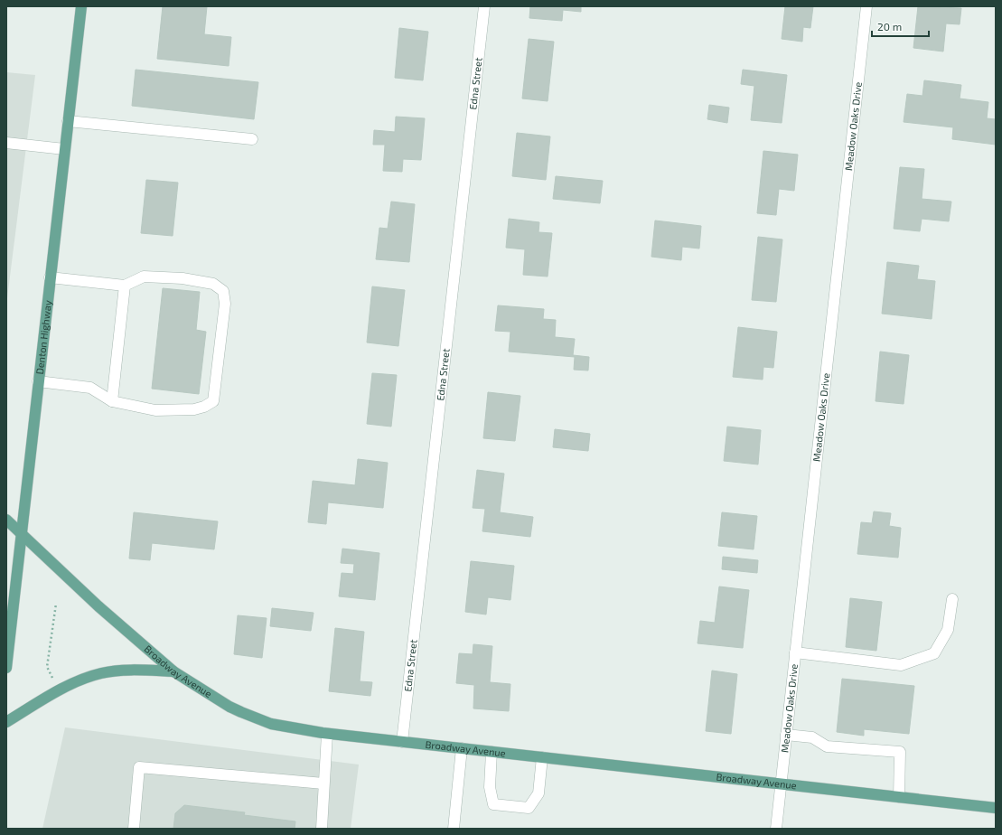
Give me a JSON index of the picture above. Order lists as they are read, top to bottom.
{
  "streets": {
    "main road": ["Denton Highway", "Broadway Avenue"],
    "street": ["Edna Street", "Meadow Oaks Drive"]
  },
  "crossings": [
    ["Edna Street", "Broadway Avenue"],
    ["Meadow Oaks Drive", "Broadway Avenue"],
    ["Denton Highway", "Broadway Avenue"]
  ],
  "scale_bar": "20 m"
}
